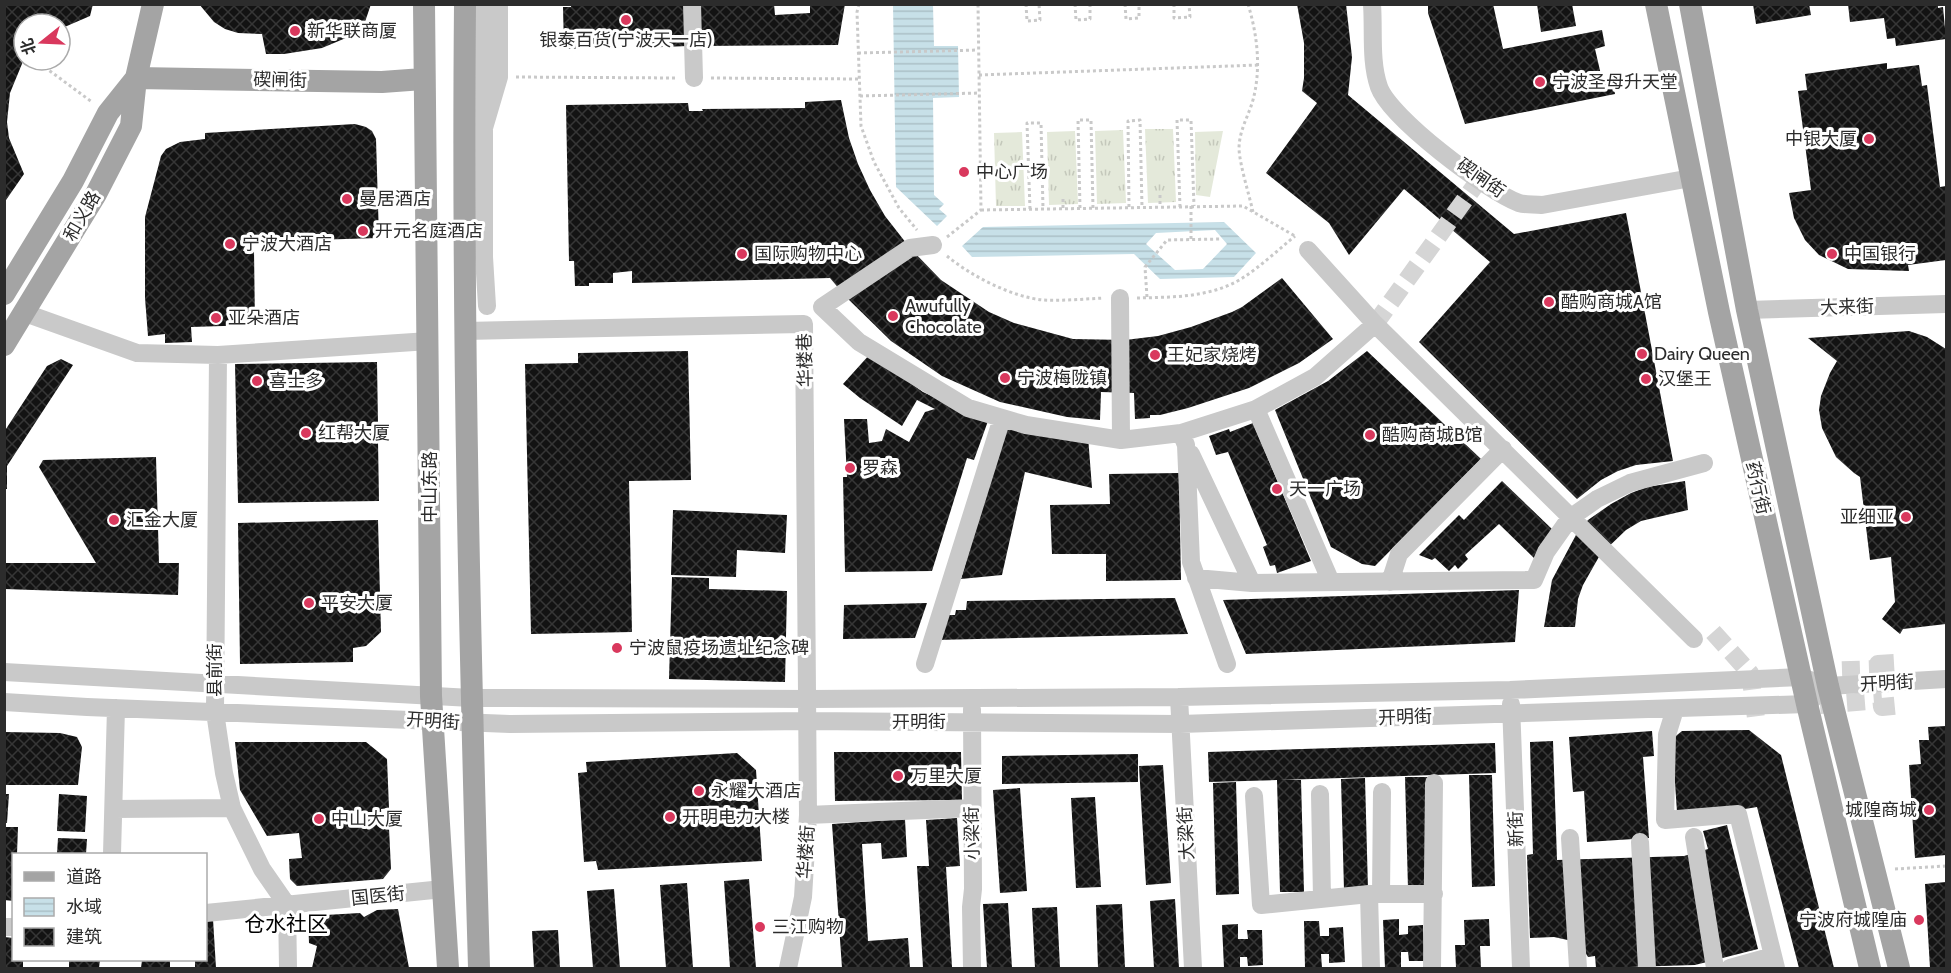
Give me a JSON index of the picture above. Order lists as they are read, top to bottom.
{
  "streets": {
    "main road": [
      "碶闸街",
      "和义路",
      "中山东路",
      "药行街"
    ],
    "street": [
      "大来街",
      "华楼巷",
      "县前街",
      "开明街",
      "新街",
      "小梁街",
      "大梁街",
      "华楼街",
      "国医街"
    ]
  },
  "crossings": [
    ["碶闸街", "和义路"],
    ["碶闸街", "中山东路"],
    ["碶闸街", "药行街"],
    ["大来街", "药行街"],
    ["华楼巷", "中山东路"],
    ["华楼巷", "开明街"],
    ["华楼巷", "华楼街"],
    ["中山东路", "开明街"],
    ["中山东路", "国医街"],
    ["药行街", "开明街"],
    ["县前街", "开明街"],
    ["县前街", "国医街"],
    ["开明街", "新街"],
    ["开明街", "小梁街"],
    ["开明街", "大梁街"],
    ["开明街", "华楼街"]
  ],
  "districts": ["仓水社区"],
  "places": [
    "银泰百货(宁波天一店)",
    "新华联商厦",
    "宁波圣母升天堂",
    "中银大厦",
    "中心广场",
    "曼居酒店",
    "开元名庭酒店",
    "宁波大酒店",
    "国际购物中心",
    "中国银行",
    "酷购商城A馆",
    "Awufully Chocolate",
    "亚朵酒店",
    "Dairy Queen",
    "王妃家烧烤",
    "宁波梅陇镇",
    "汉堡王",
    "喜士多",
    "红帮大厦",
    "酷购商城B馆",
    "罗森",
    "天一广场",
    "亚细亚",
    "汇金大厦",
    "平安大厦",
    "宁波鼠疫场遗址纪念碑",
    "万里大厦",
    "永耀大酒店",
    "城隍商城",
    "开明电力大楼",
    "中山大厦",
    "宁波府城隍庙",
    "三江购物"
  ],
  "legend": ["道路", "水域", "建筑"],
  "north": "left"
}
